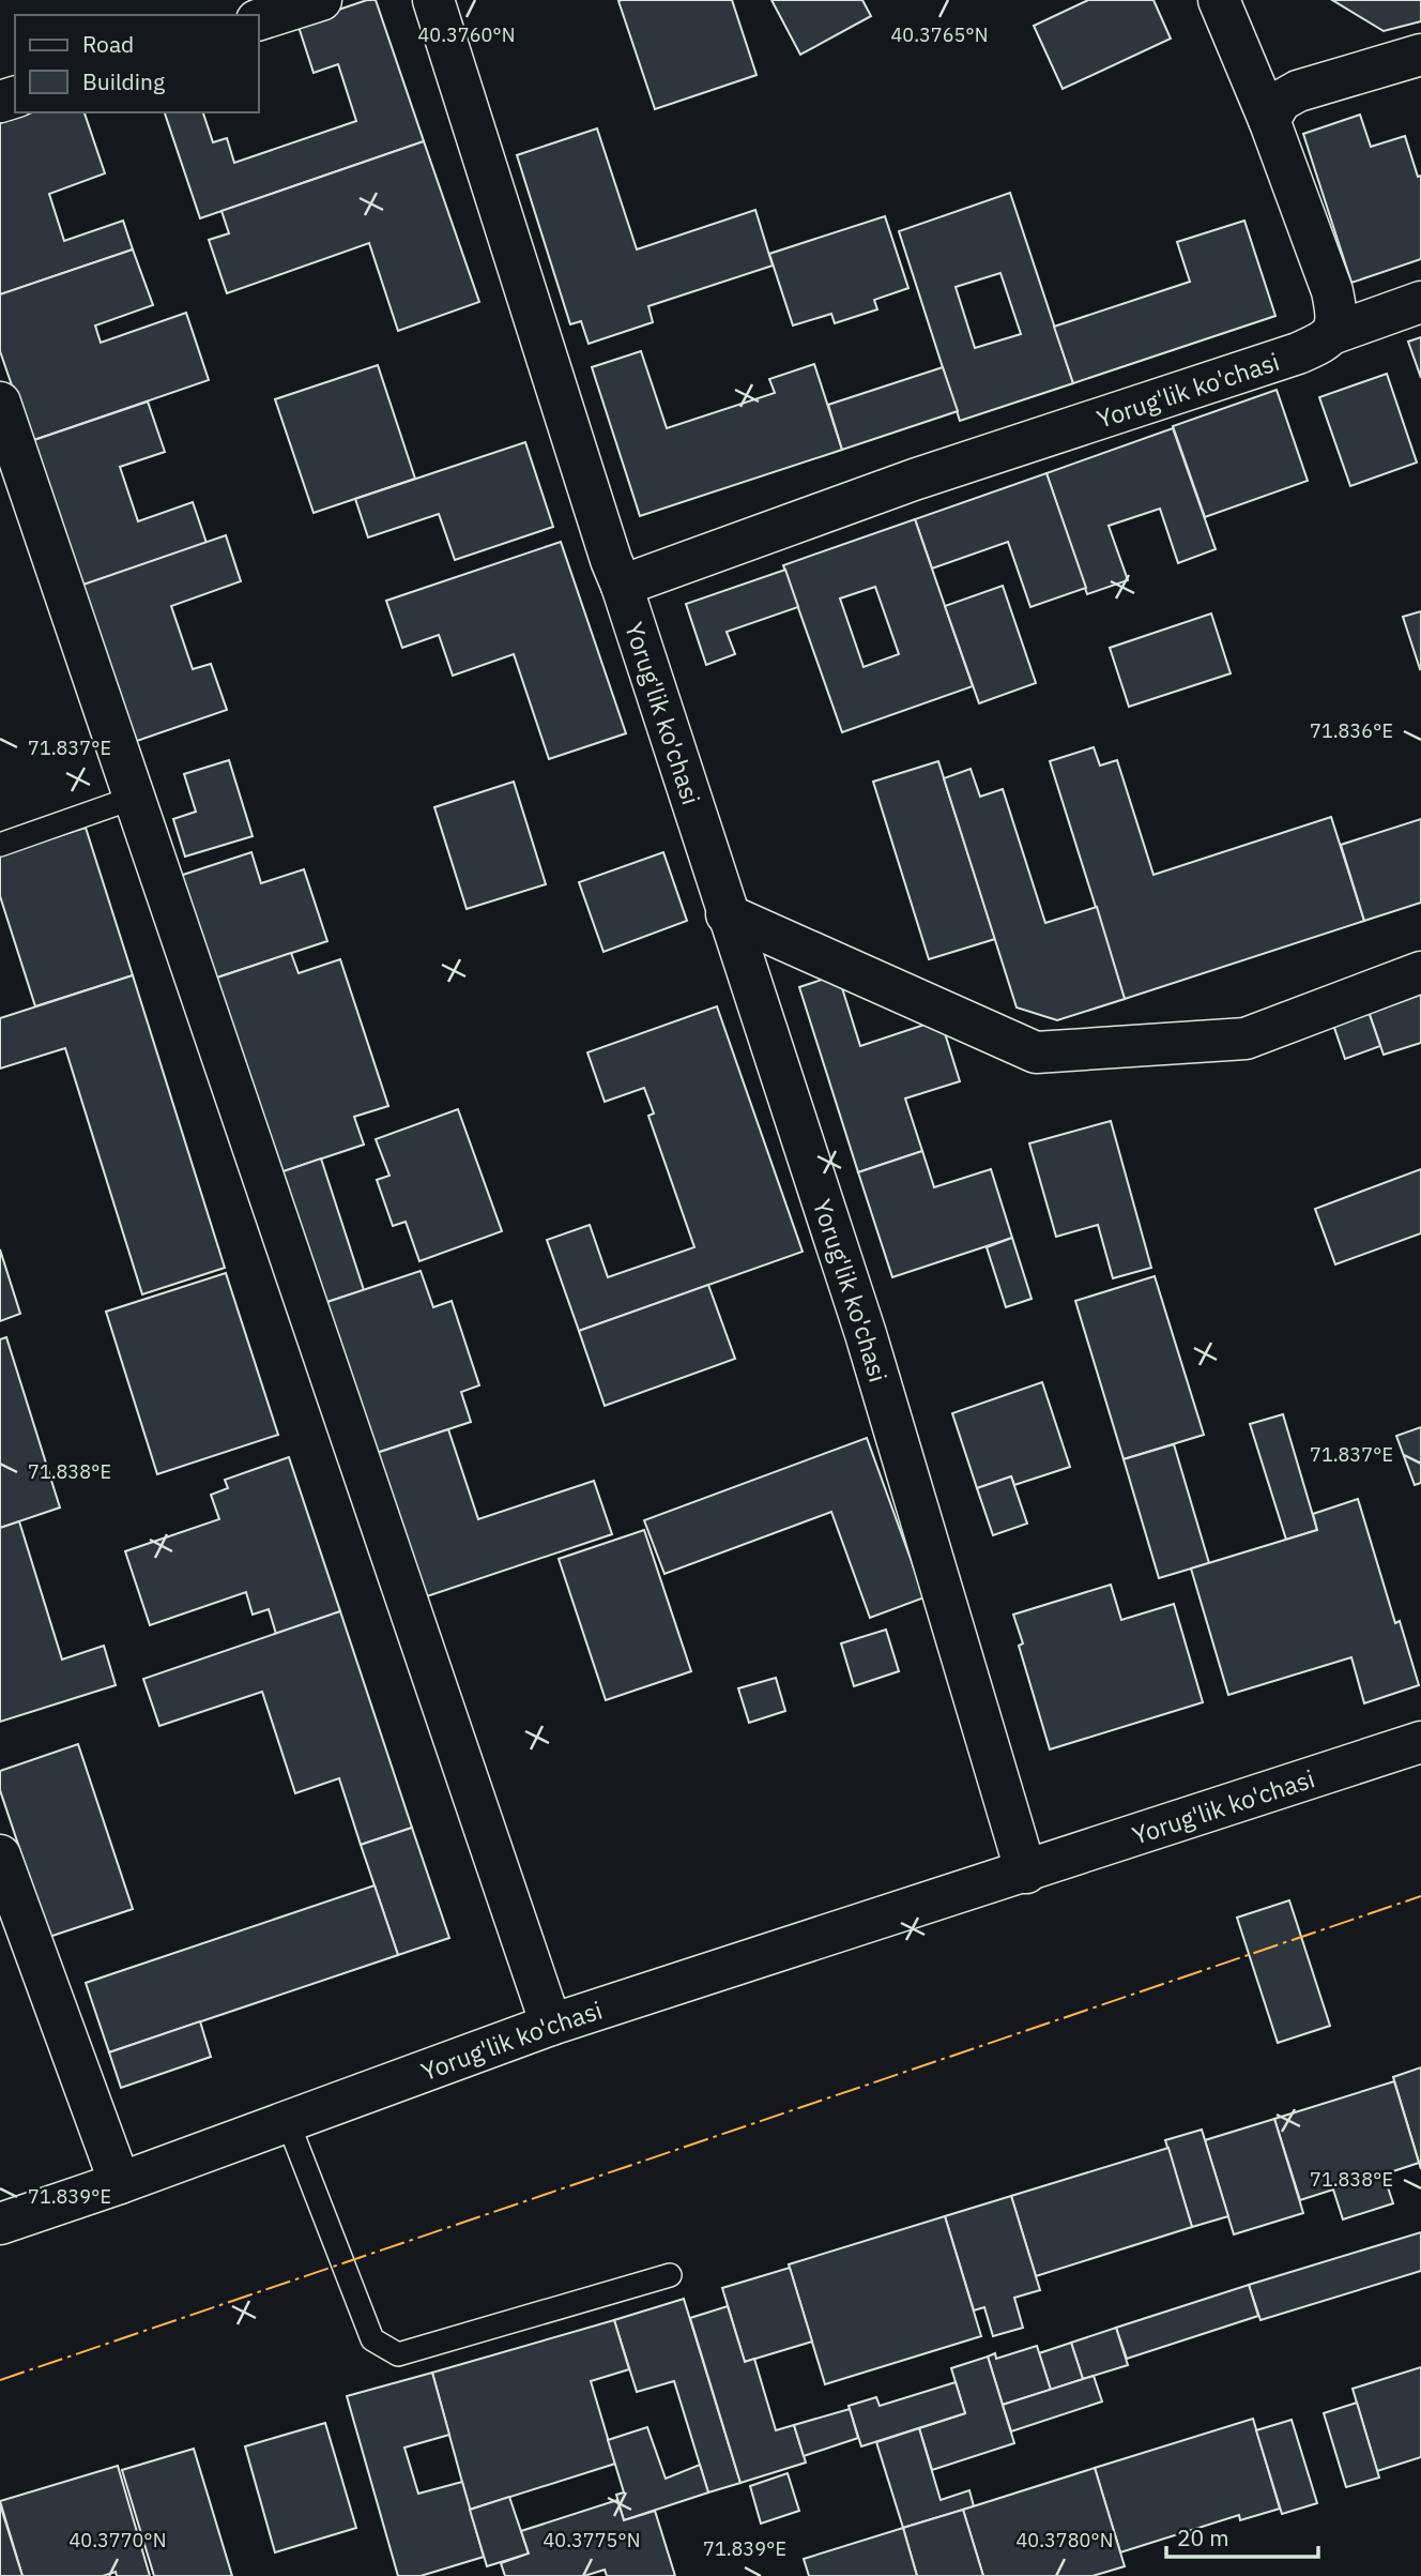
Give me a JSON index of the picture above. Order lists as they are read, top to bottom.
{
  "streets": {
    "street": ["Yorug'lik ko'chasi"]
  },
  "legend": ["Road", "Building"],
  "scale_bar": "20 m",
  "coordinates": [
    "40.3760°N",
    "40.3765°N",
    "71.836°E",
    "71.837°E",
    "71.838°E",
    "71.839°E",
    "40.3770°N",
    "40.3775°N",
    "40.3780°N"
  ]
}
